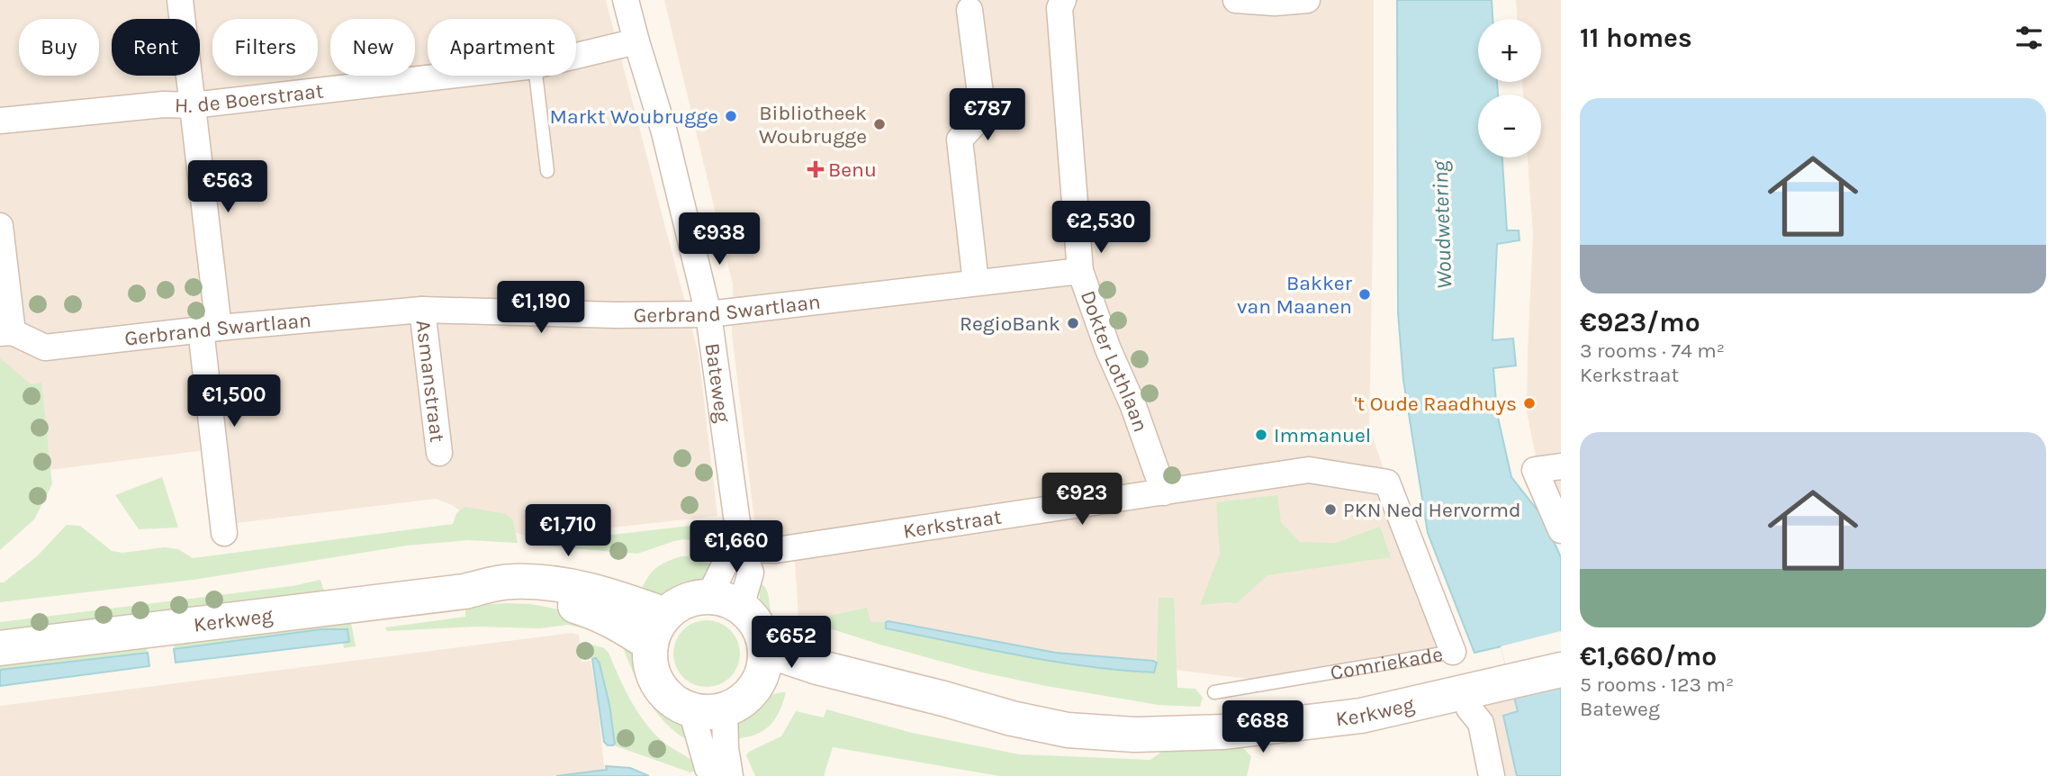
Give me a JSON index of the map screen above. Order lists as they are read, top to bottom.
{
  "streets": {
    "main road": ["Kerkweg"],
    "street": [
      "H. de Boerstraat",
      "Gerbrand Swartlaan",
      "Dokter Lothlaan",
      "Asmanstraat",
      "Bateweg",
      "Kerkstraat",
      "Comriekade"
    ]
  },
  "crossings": [
    ["H. de Boerstraat", "Bateweg"],
    ["Gerbrand Swartlaan", "Dokter Lothlaan"],
    ["Gerbrand Swartlaan", "Asmanstraat"],
    ["Gerbrand Swartlaan", "Bateweg"],
    ["Dokter Lothlaan", "Kerkstraat"],
    ["Bateweg", "Kerkstraat"],
    ["Bateweg", "Kerkweg"],
    ["Kerkstraat", "Comriekade"]
  ],
  "water": ["Woudwetering"],
  "places": {
    "other": [
      "Markt Woubrugge",
      "Bibliotheek Woubrugge",
      "Bakker van Maanen",
      "RegioBank",
      "'t Oude Raadhuys",
      "Immanuel",
      "PKN Ned Hervormd"
    ],
    "health": ["Benu"]
  },
  "page": {
    "heading": "11 homes",
    "map_buttons": ["+", "−"],
    "chip": [
      "Buy",
      "Rent",
      "Filters",
      "New",
      "Apartment"
    ],
    "list": [
      {
        "name": "€923/mo",
        "note": "3 rooms · 74 m² · Kerkstraat"
      },
      {
        "name": "€1,660/mo",
        "note": "5 rooms · 123 m² · Bateweg"
      }
    ],
    "price": [
      "€787",
      "€563",
      "€2,530",
      "€938",
      "€1,190",
      "€1,500",
      "€923",
      "€1,710",
      "€1,660",
      "€652",
      "€688"
    ]
  }
}
